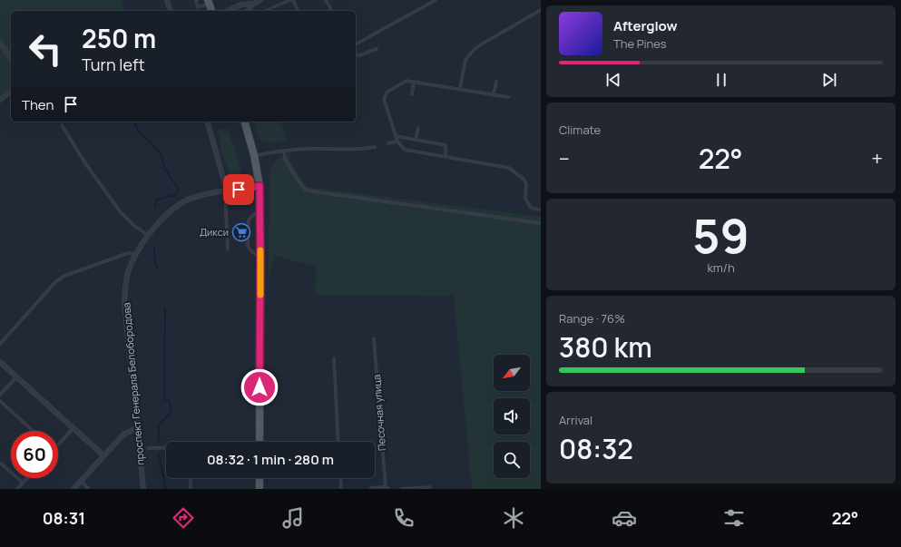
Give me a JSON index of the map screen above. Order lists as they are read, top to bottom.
{
  "streets": {
    "street": ["проспект Генерала Белобородова"],
    "lane": ["Песочная улица"]
  },
  "places": {
    "supermarket": ["Дикси"]
  },
  "north": "bottom left",
  "page": {
    "turn": ["250 m", "Turn left"],
    "song": ["Afterglow", "The Pines"],
    "then": "Then",
    "tile": [
      "Climate",
      ["59", "km/h"],
      ["Range · 76%", "380 km"],
      ["Arrival", "08:32"]
    ],
    "heat": ["−", "22°", "+"],
    "limit": "60",
    "trip": "08:32 · 1 min · 280 m",
    "tabs": ["08:31", "22°"]
  }
}
